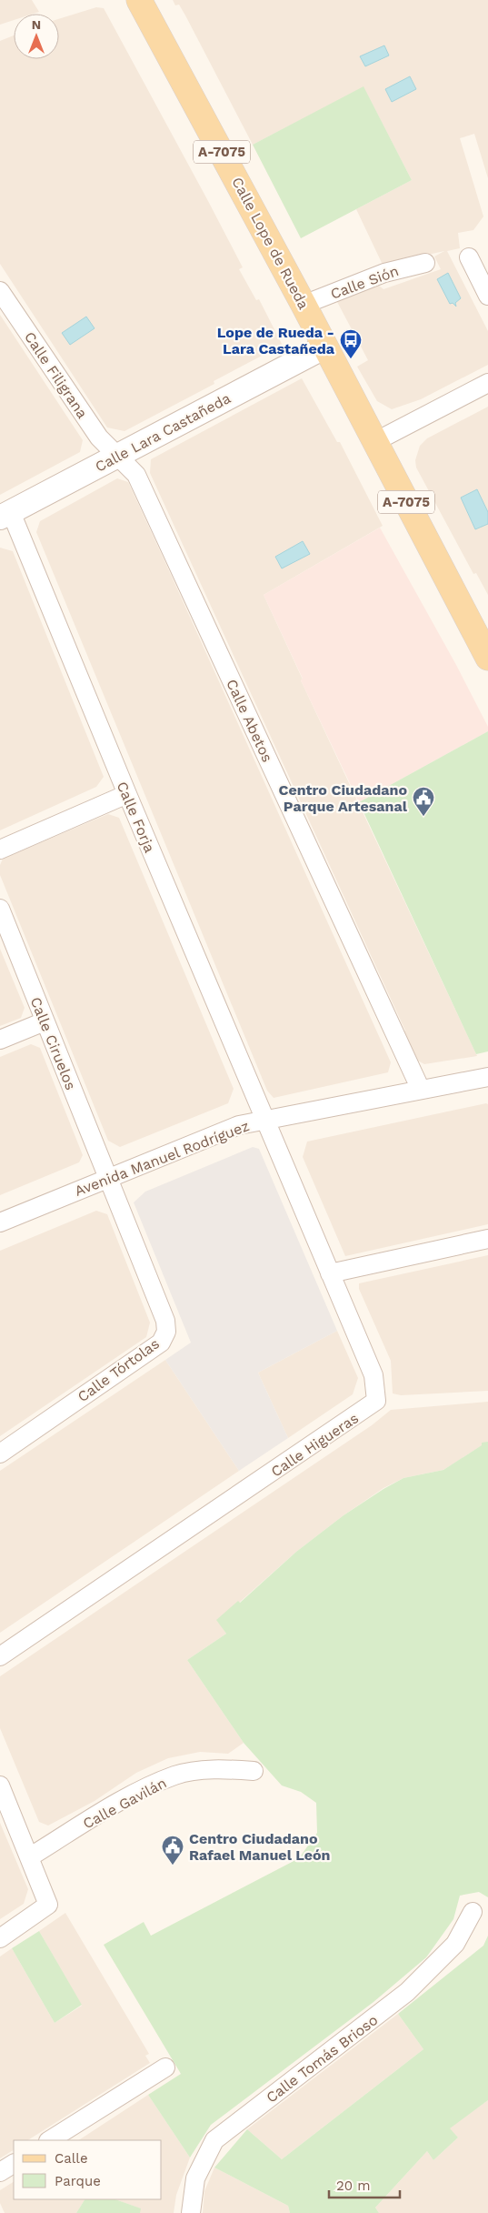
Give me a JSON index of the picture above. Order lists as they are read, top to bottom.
{
  "streets": {
    "main road": ["A-7075", "Calle Lope de Rueda"],
    "street": [
      "Calle Sión",
      "Calle Filigrana",
      "Calle Lara Castañeda",
      "Calle Abetos",
      "Calle Forja",
      "Calle Ciruelos",
      "Avenida Manuel Rodríguez",
      "Calle Tórtolas",
      "Calle Higueras",
      "Calle Gavilán",
      "Calle Tomás Brioso"
    ]
  },
  "crossings": [
    ["Calle Lope de Rueda", "Calle Sión"],
    ["Calle Lope de Rueda", "Calle Lara Castañeda"],
    ["Calle Filigrana", "Calle Lara Castañeda"],
    ["Calle Filigrana", "Calle Abetos"],
    ["Calle Lara Castañeda", "Calle Abetos"],
    ["Calle Lara Castañeda", "Calle Forja"],
    ["Calle Abetos", "Avenida Manuel Rodríguez"],
    ["Calle Forja", "Avenida Manuel Rodríguez"],
    ["Calle Forja", "Calle Higueras"],
    ["Calle Ciruelos", "Avenida Manuel Rodríguez"],
    ["Calle Ciruelos", "Calle Tórtolas"],
    ["Avenida Manuel Rodríguez", "Calle Tórtolas"],
    ["Avenida Manuel Rodríguez", "Calle Higueras"]
  ],
  "places": {
    "bus stop": ["Lope de Rueda - Lara Castañeda"],
    "public building": ["Centro Ciudadano Parque Artesanal", "Centro Ciudadano Rafael Manuel León"]
  },
  "legend": ["Calle", "Parque"],
  "scale_bar": "20 m",
  "north": "top"
}
